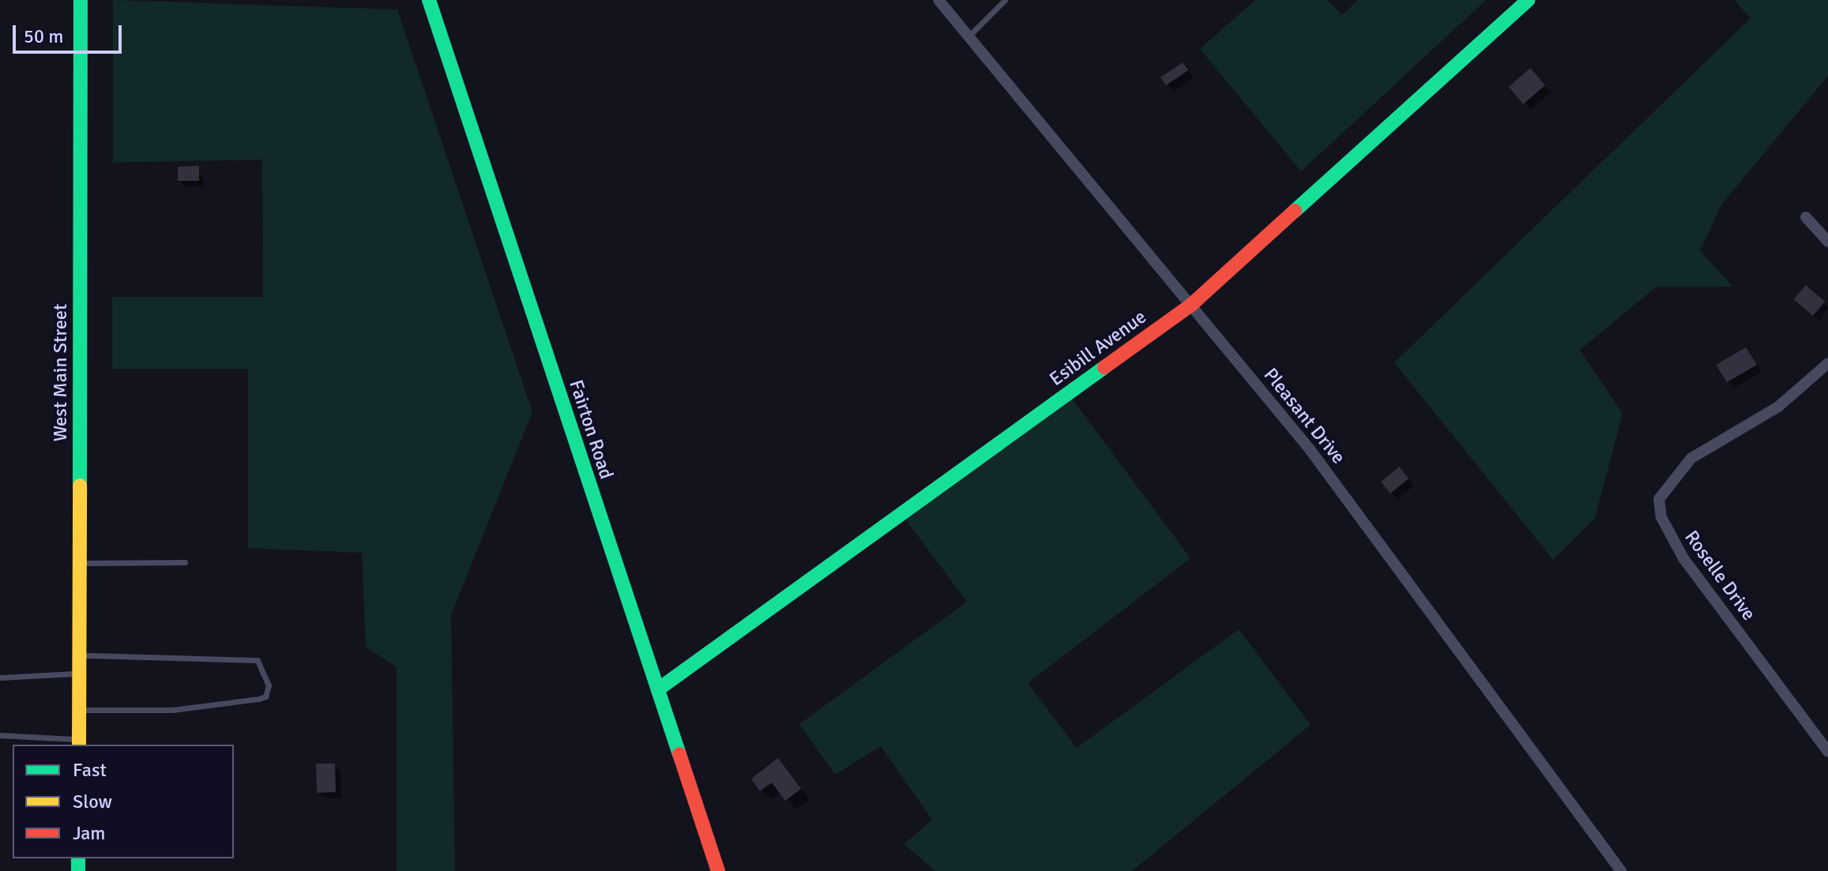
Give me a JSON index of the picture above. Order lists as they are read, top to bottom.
{
  "streets": {
    "main road": ["Esibill Avenue", "West Main Street", "Fairton Road"],
    "street": ["Pleasant Drive", "Roselle Drive"]
  },
  "crossings": [
    ["Esibill Avenue", "Pleasant Drive"],
    ["Esibill Avenue", "Fairton Road"]
  ],
  "legend": ["Fast", "Slow", "Jam"],
  "scale_bar": "50 m"
}
